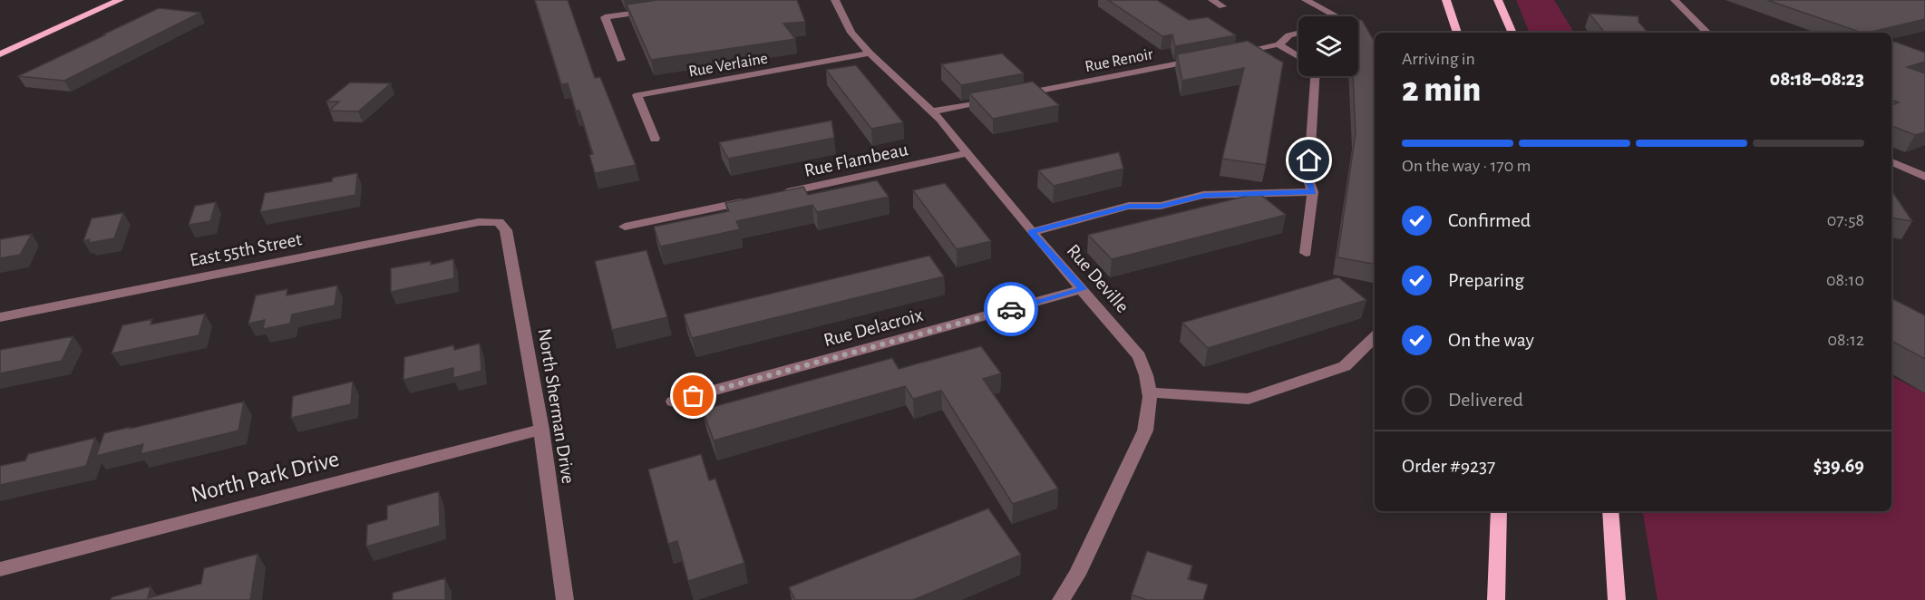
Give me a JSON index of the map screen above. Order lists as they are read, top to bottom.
{
  "streets": {
    "street": [
      "Rue Renoir",
      "Rue Verlaine",
      "Rue Flambeau",
      "East 55th Street",
      "Rue Deville",
      "Rue Delacroix",
      "North Sherman Drive",
      "North Park Drive"
    ]
  },
  "crossings": [
    ["Rue Verlaine", "Rue Deville"],
    ["Rue Flambeau", "Rue Deville"],
    ["East 55th Street", "North Sherman Drive"],
    ["Rue Deville", "Rue Delacroix"],
    ["North Sherman Drive", "North Park Drive"]
  ],
  "page": {
    "heading": ["2 min", "Arriving in", "08:18–08:23"],
    "panel": ["Order #9237", "$39.69"],
    "bar": "On the way · 170 m",
    "list": [
      ["Confirmed", "07:58"],
      ["Preparing", "08:10"],
      ["On the way", "08:12"],
      "Delivered"
    ]
  }
}
